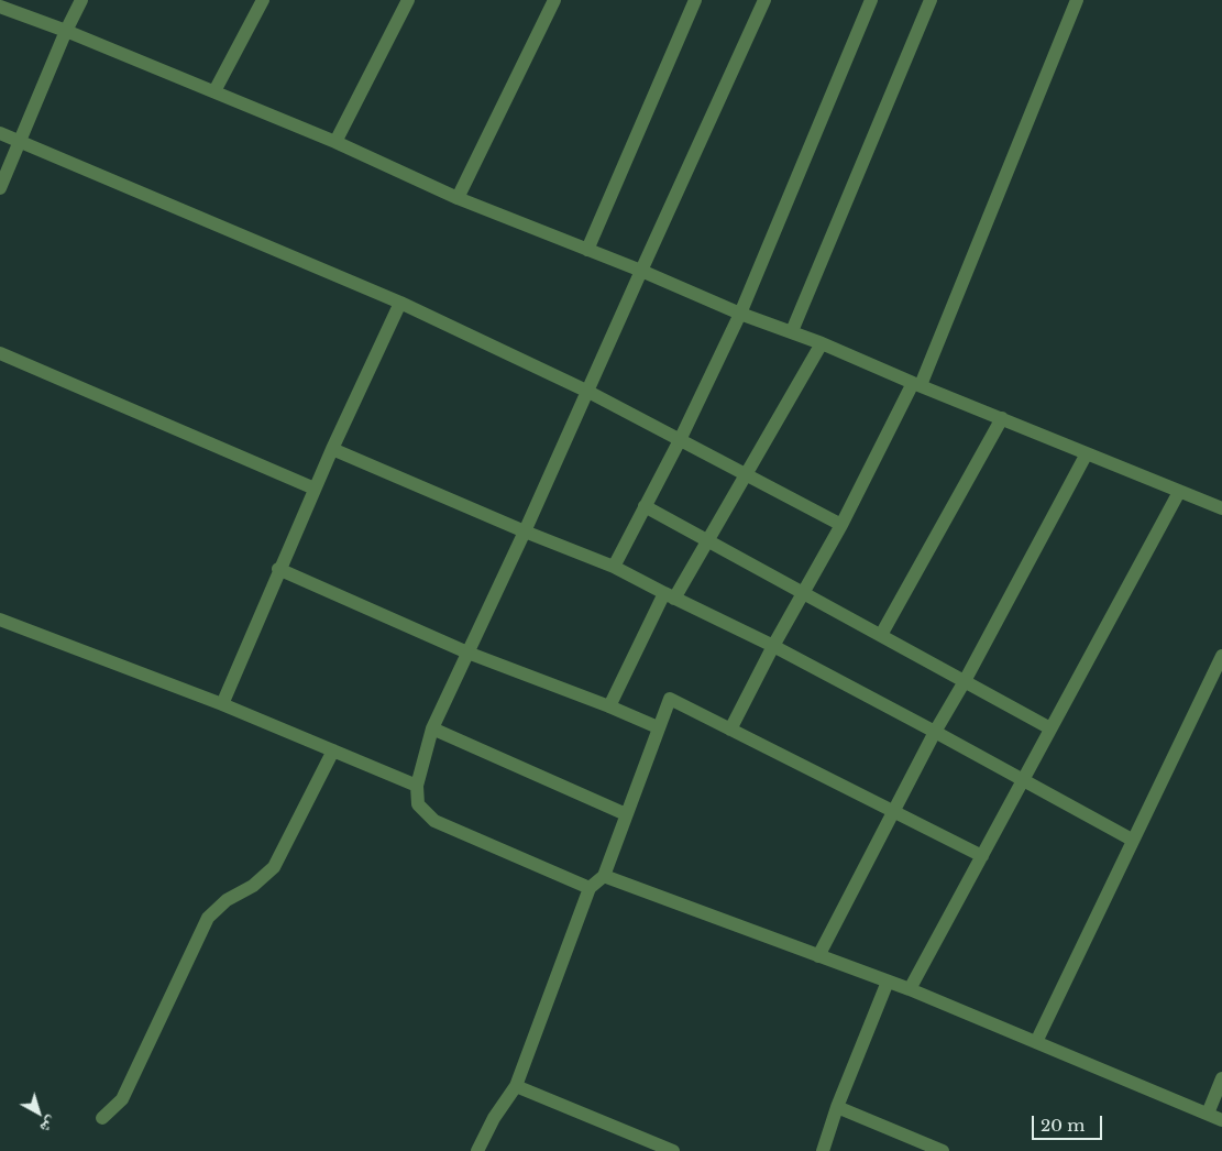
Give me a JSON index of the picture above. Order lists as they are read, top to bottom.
{
  "scale_bar": "20 m",
  "north": "bottom right"
}
